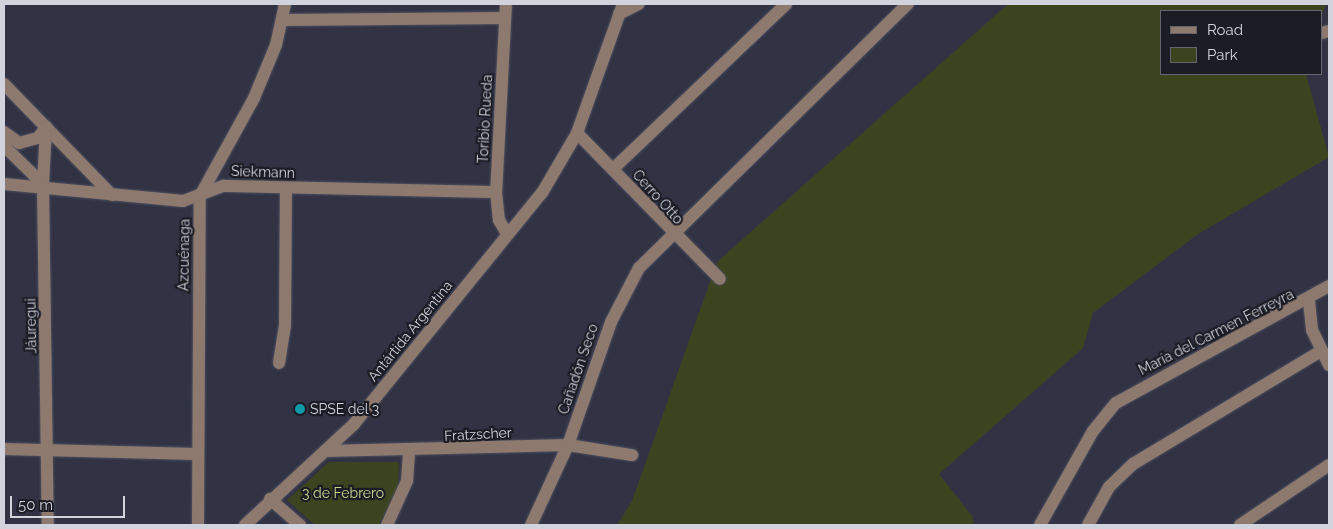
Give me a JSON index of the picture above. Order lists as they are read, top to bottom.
{
  "streets": {
    "street": [
      "Toribio Rueda",
      "Siekmann",
      "Cerro Otto",
      "Azcuénaga",
      "Jáuregui",
      "Antártida Argentina",
      "María del Carmen Ferreyra",
      "Cañadón Seco",
      "Fratzscher"
    ]
  },
  "crossings": [
    ["Toribio Rueda", "Siekmann"],
    ["Toribio Rueda", "Antártida Argentina"],
    ["Siekmann", "Azcuénaga"],
    ["Siekmann", "Jáuregui"],
    ["Cerro Otto", "Antártida Argentina"],
    ["Cerro Otto", "Cañadón Seco"],
    ["Antártida Argentina", "Fratzscher"],
    ["Cañadón Seco", "Fratzscher"]
  ],
  "parks": ["3 de Febrero"],
  "places": ["SPSE del 3"],
  "legend": ["Road", "Park"],
  "scale_bar": "50 m"
}
